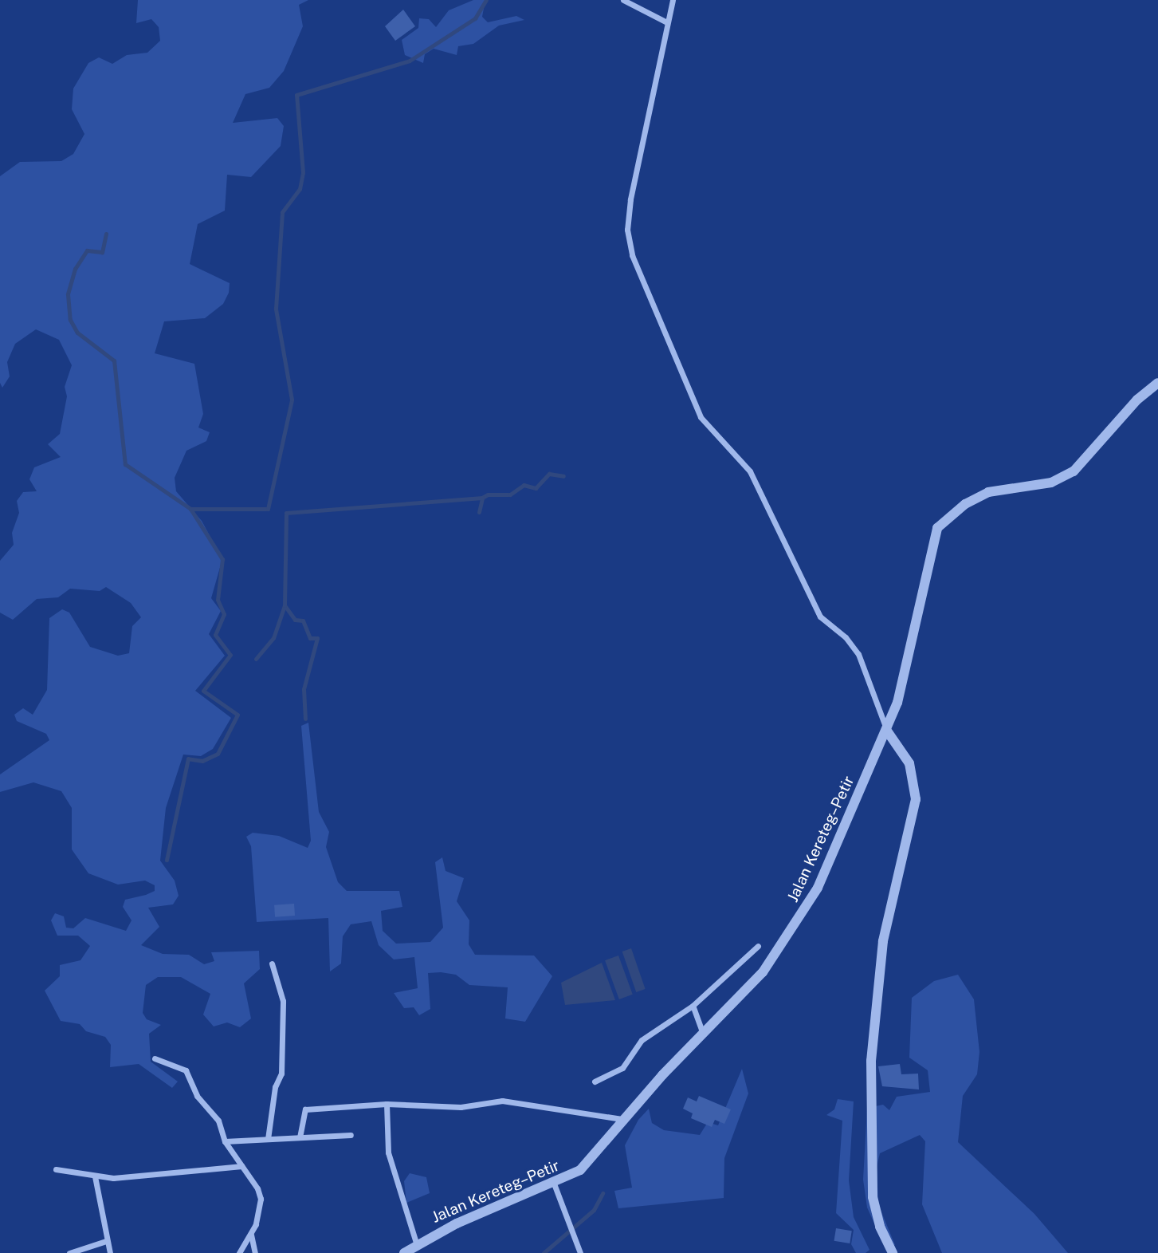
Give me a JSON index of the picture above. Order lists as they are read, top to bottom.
{
  "streets": {
    "street": ["Jalan Kereteg–Petir"]
  }
}
